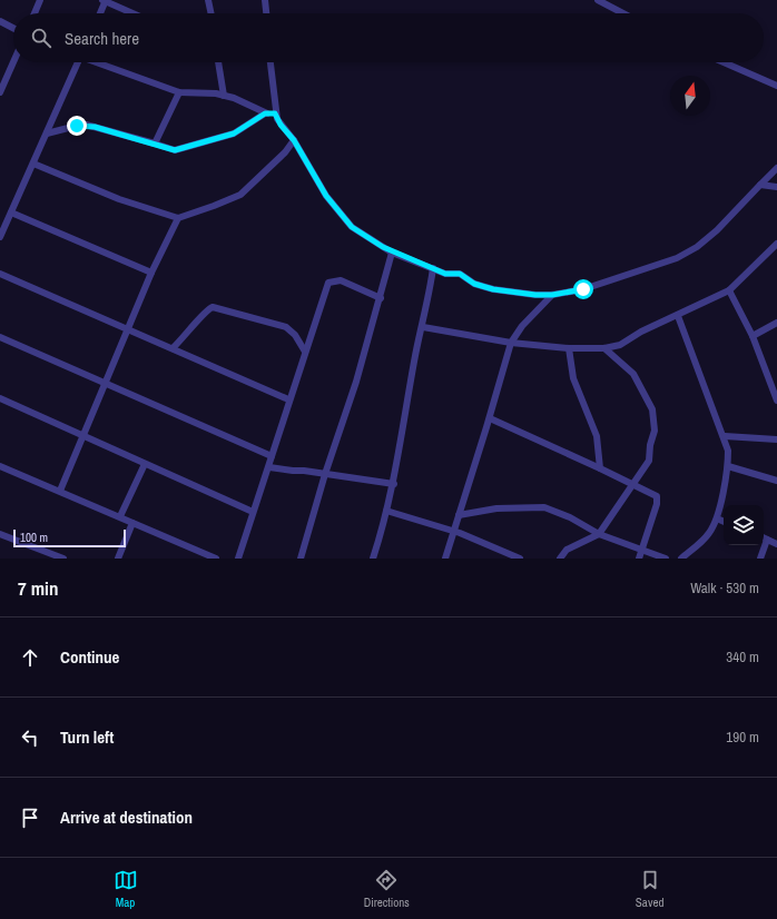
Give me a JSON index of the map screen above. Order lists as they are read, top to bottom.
{
  "scale_bar": "100 m",
  "north": "top",
  "page": {
    "search": "Search here",
    "scale": "100 m",
    "heading": ["7 min", "Walk · 530 m"],
    "list": [
      ["Continue", "340 m"],
      ["Turn left", "190 m"],
      "Arrive at destination"
    ],
    "nav": ["Map", "Directions", "Saved"]
  }
}
